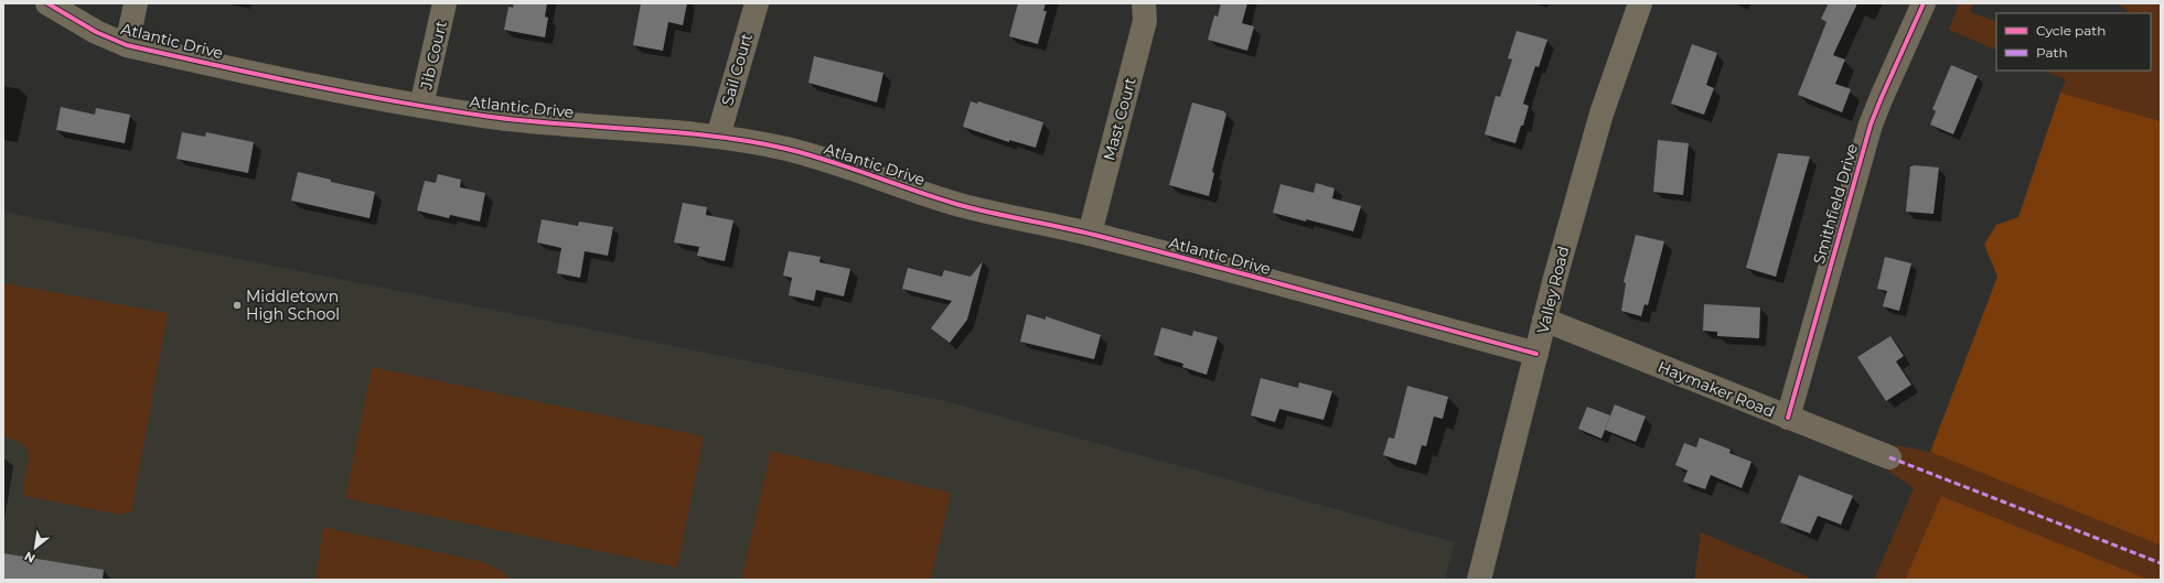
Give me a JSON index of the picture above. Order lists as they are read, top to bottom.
{
  "streets": {
    "main road": ["Valley Road"],
    "street": [
      "Atlantic Drive",
      "Jib Court",
      "Sail Court",
      "Mast Court",
      "Smithfield Drive",
      "Haymaker Road"
    ]
  },
  "crossings": [
    ["Atlantic Drive", "Jib Court"],
    ["Atlantic Drive", "Sail Court"],
    ["Atlantic Drive", "Mast Court"],
    ["Atlantic Drive", "Valley Road"],
    ["Smithfield Drive", "Haymaker Road"],
    ["Valley Road", "Haymaker Road"]
  ],
  "places": ["Middletown High School"],
  "legend": ["Cycle path", "Path"],
  "north": "bottom left"
}
